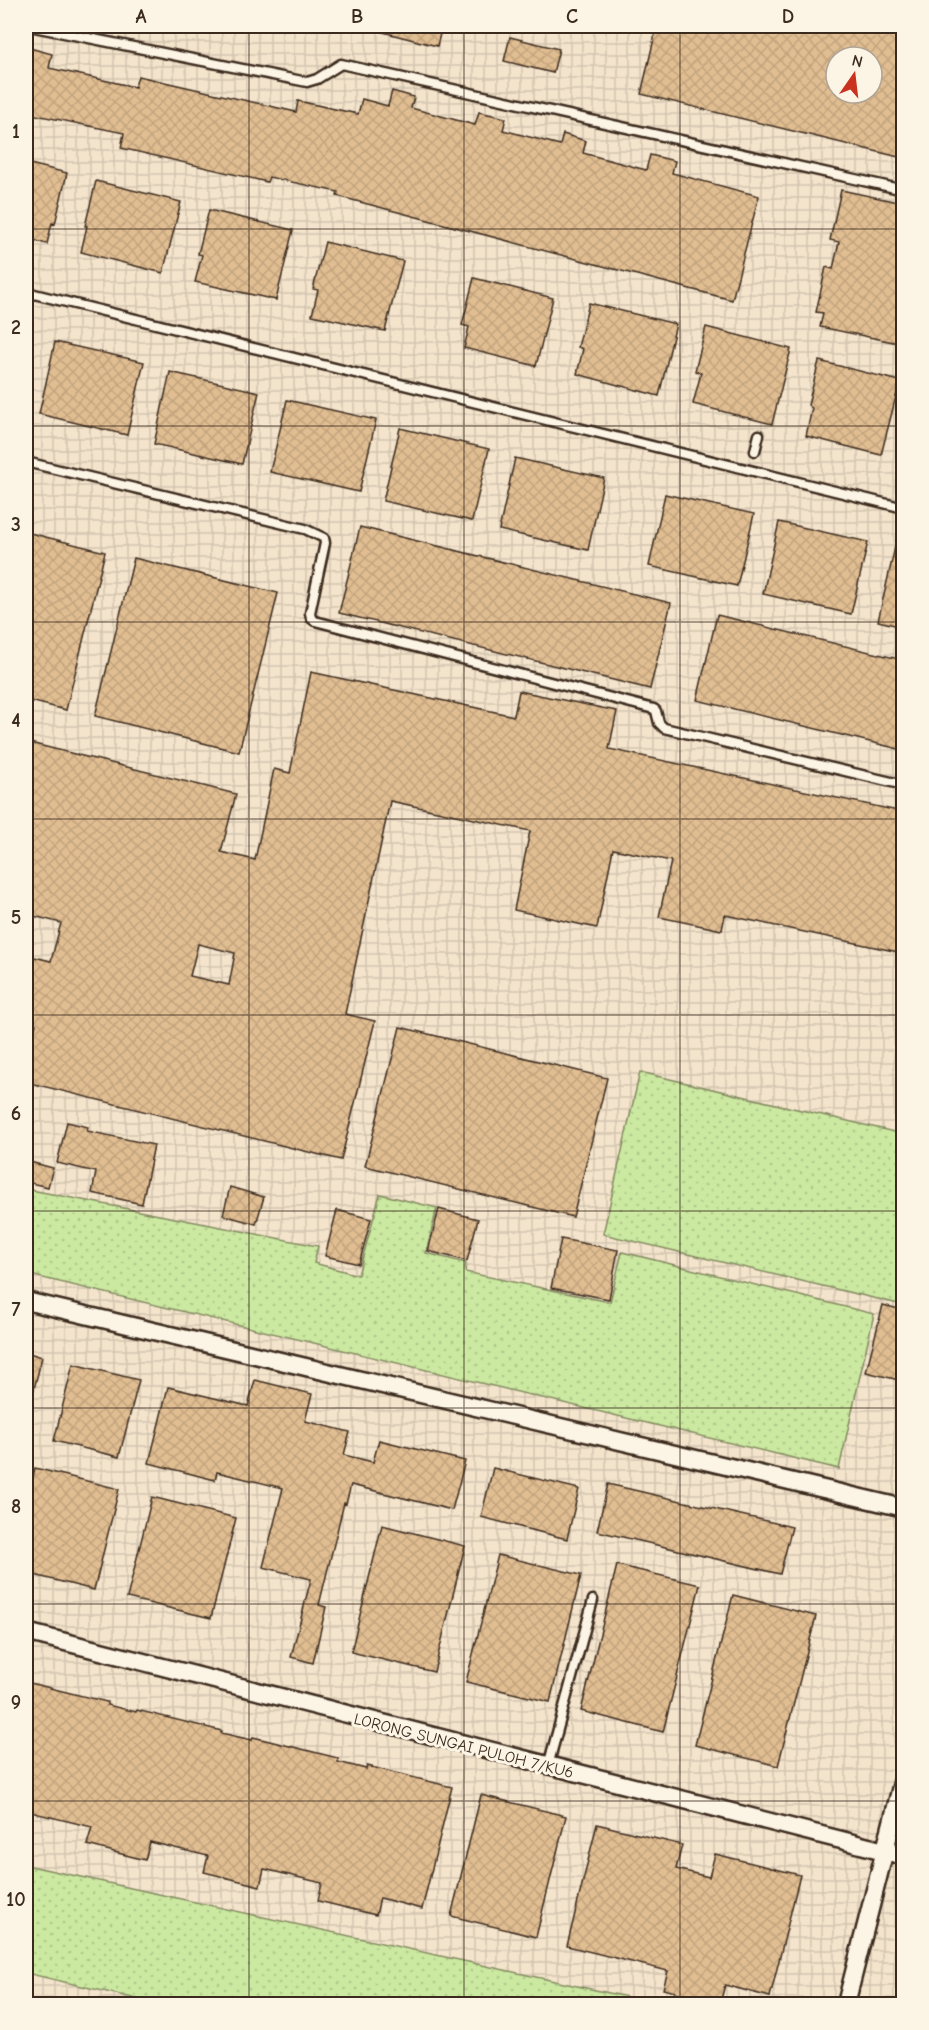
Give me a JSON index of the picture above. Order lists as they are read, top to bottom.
{
  "streets": {
    "street": ["LORONG SUNGAI PULOH 7/KU6"]
  },
  "north": "top",
  "grid": {
    "columns": [
      "A",
      "B",
      "C",
      "D"
    ],
    "rows": [
      "1",
      "2",
      "3",
      "4",
      "5",
      "6",
      "7",
      "8",
      "9",
      "10"
    ]
  }
}
